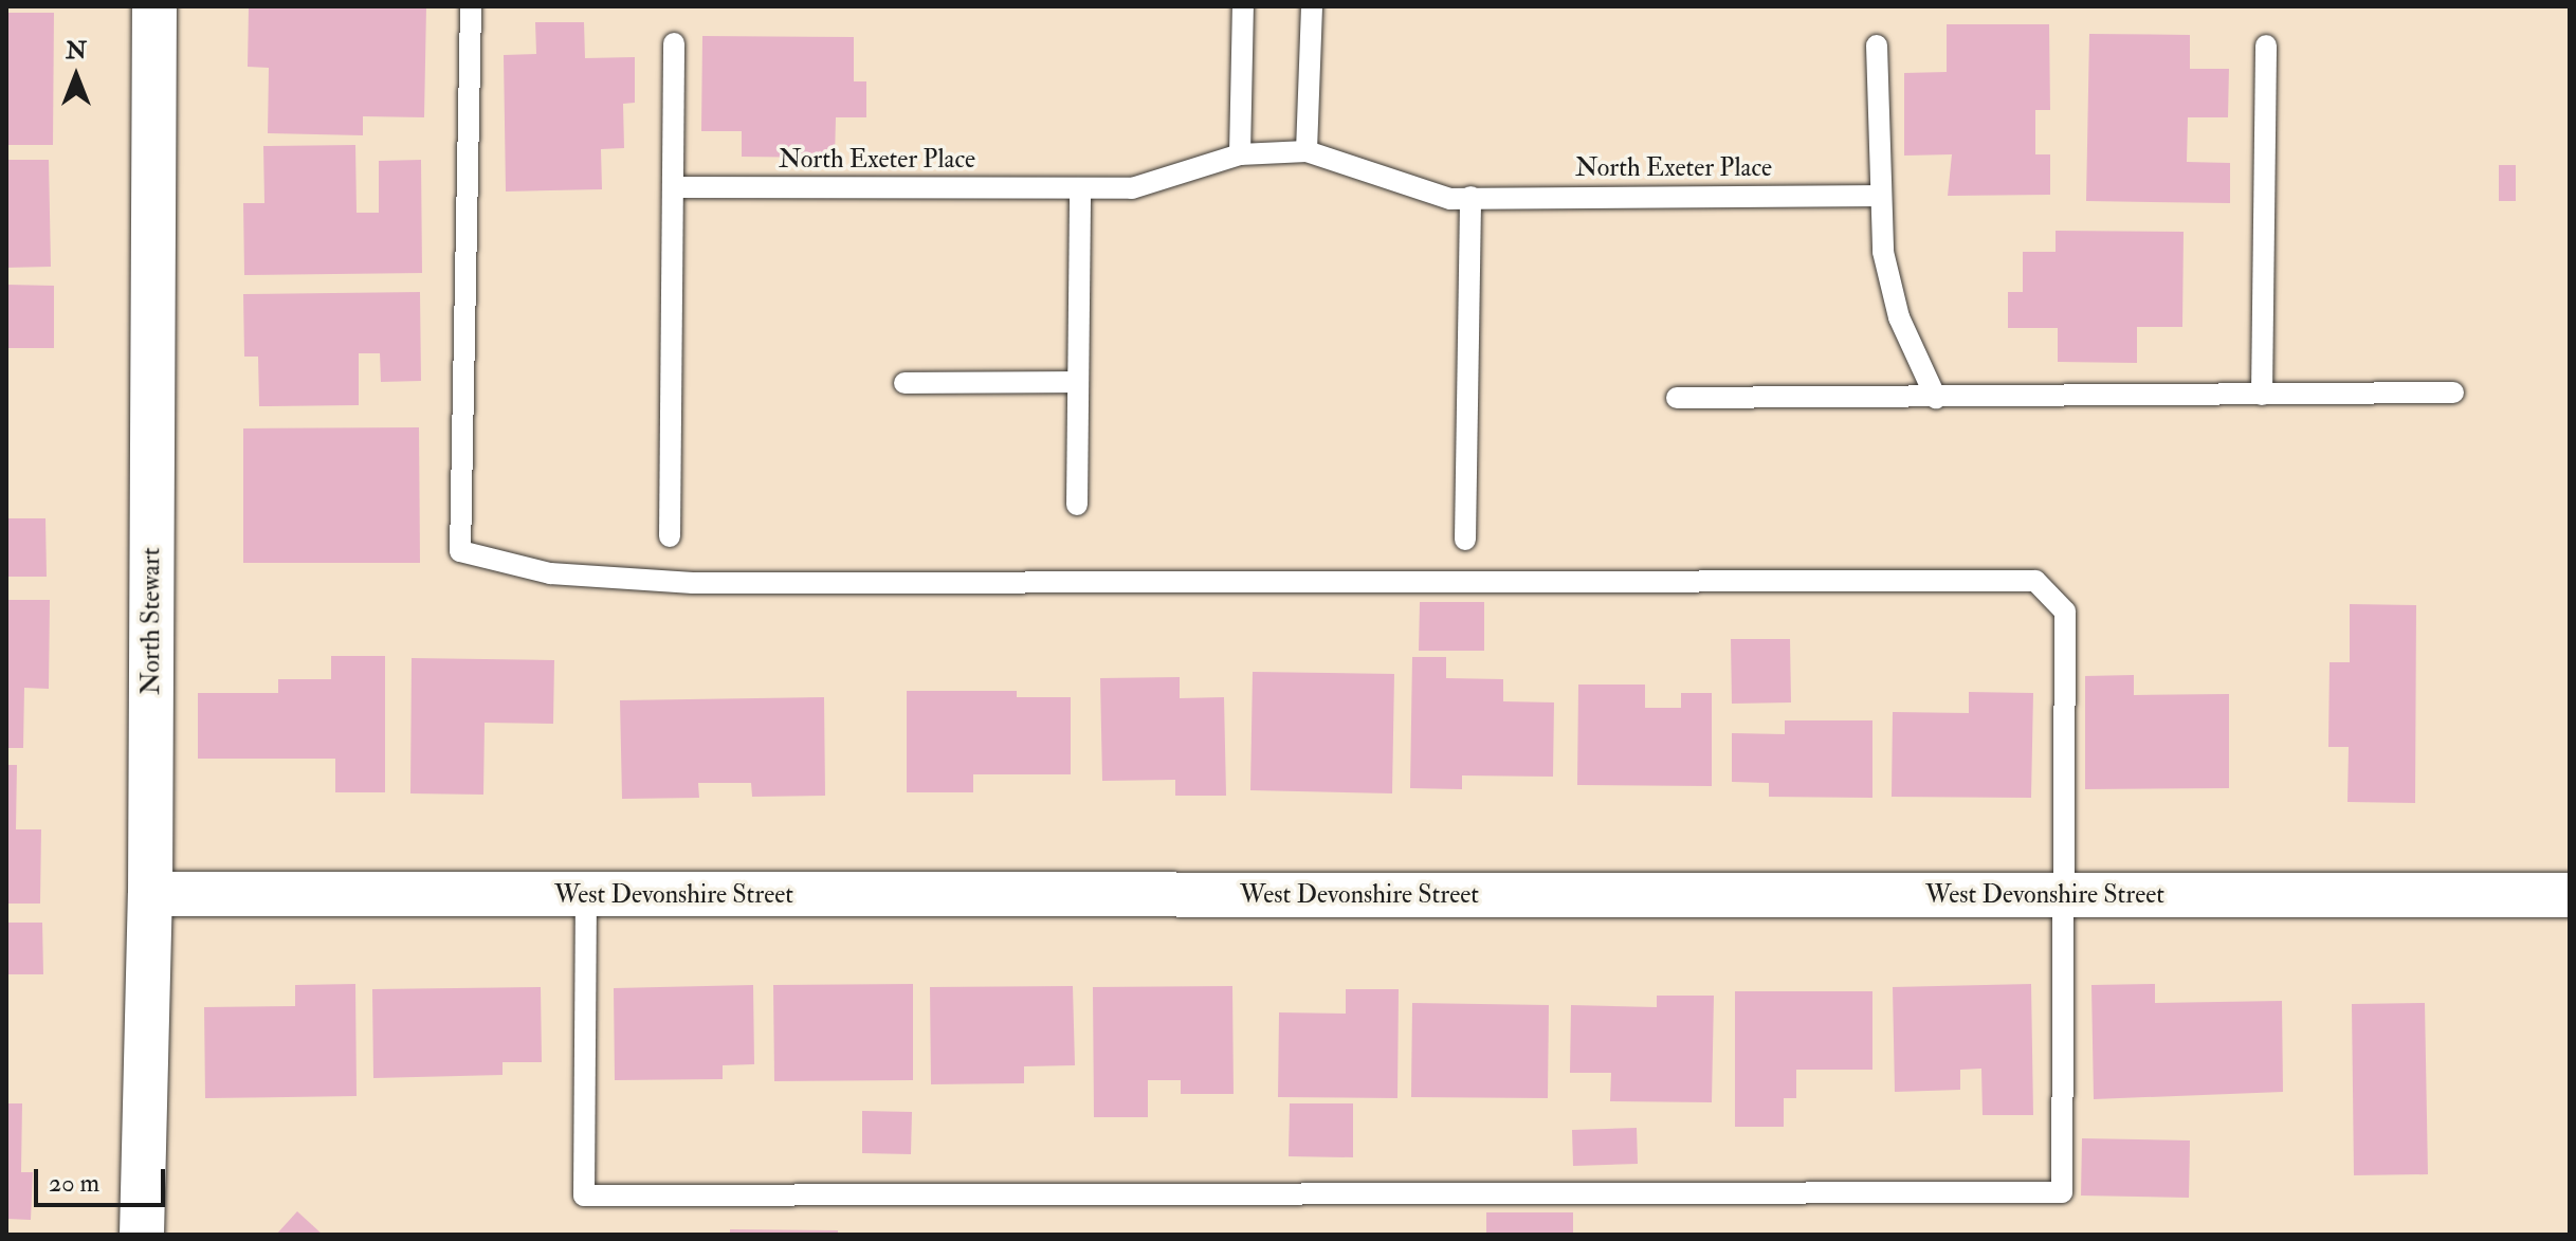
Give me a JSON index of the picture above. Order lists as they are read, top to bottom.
{
  "streets": {
    "street": ["North Stewart", "West Devonshire Street"],
    "lane": ["North Exeter Place"]
  },
  "crossings": [
    ["North Stewart", "West Devonshire Street"]
  ],
  "scale_bar": "20 m",
  "north": "top"
}
